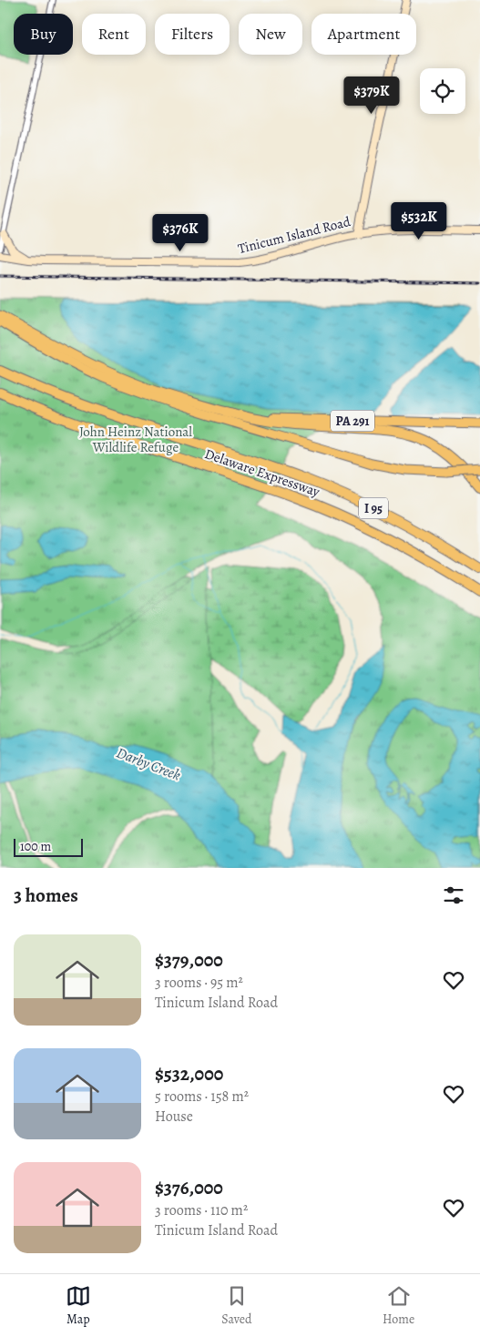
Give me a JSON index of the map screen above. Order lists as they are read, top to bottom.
{
  "streets": {
    "highway": ["Delaware Expressway", "I 95"],
    "main road": ["PA 291"],
    "street": ["Tinicum Island Road"]
  },
  "water": ["Darby Creek"],
  "parks": ["John Heinz National Wildlife Refuge"],
  "scale_bar": "100 m",
  "page": {
    "chip": [
      "Buy",
      "Rent",
      "Filters",
      "New",
      "Apartment"
    ],
    "price": ["$379K", "$532K", "$376K"],
    "scale": "100 m",
    "heading": "3 homes",
    "list": [
      {
        "name": "$379,000",
        "note": "3 rooms · 95 m² · Tinicum Island Road"
      },
      {
        "name": "$532,000",
        "note": "5 rooms · 158 m² · House"
      },
      {
        "name": "$376,000",
        "note": "3 rooms · 110 m² · Tinicum Island Road"
      }
    ],
    "tabs": ["Map", "Saved", "Home"]
  }
}
